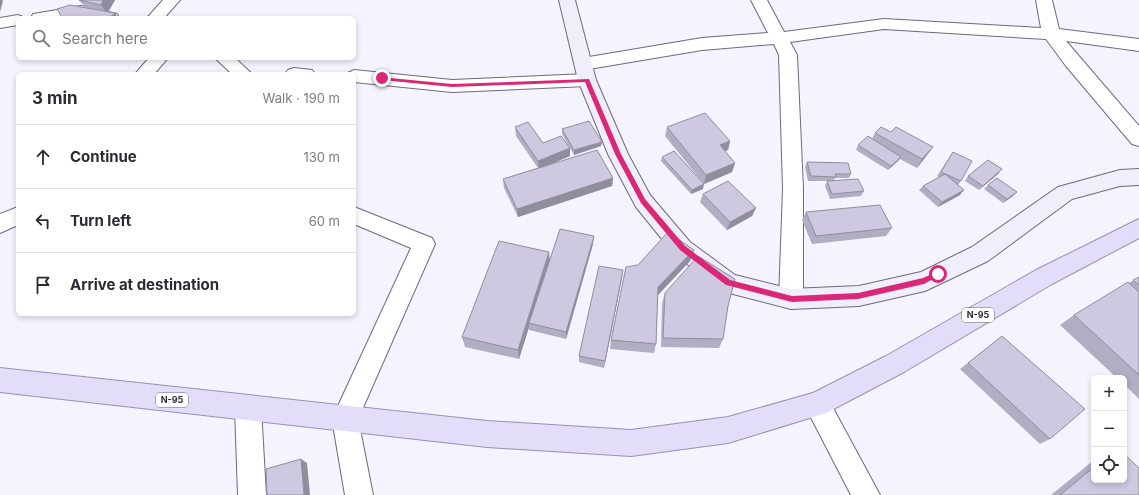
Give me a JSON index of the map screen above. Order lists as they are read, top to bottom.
{
  "streets": {
    "main road": ["N-95"]
  },
  "page": {
    "search": "Search here",
    "heading": ["3 min", "Walk · 190 m"],
    "list": [
      ["Continue", "130 m"],
      ["Turn left", "60 m"],
      "Arrive at destination"
    ],
    "map_buttons": ["+", "−"]
  }
}
